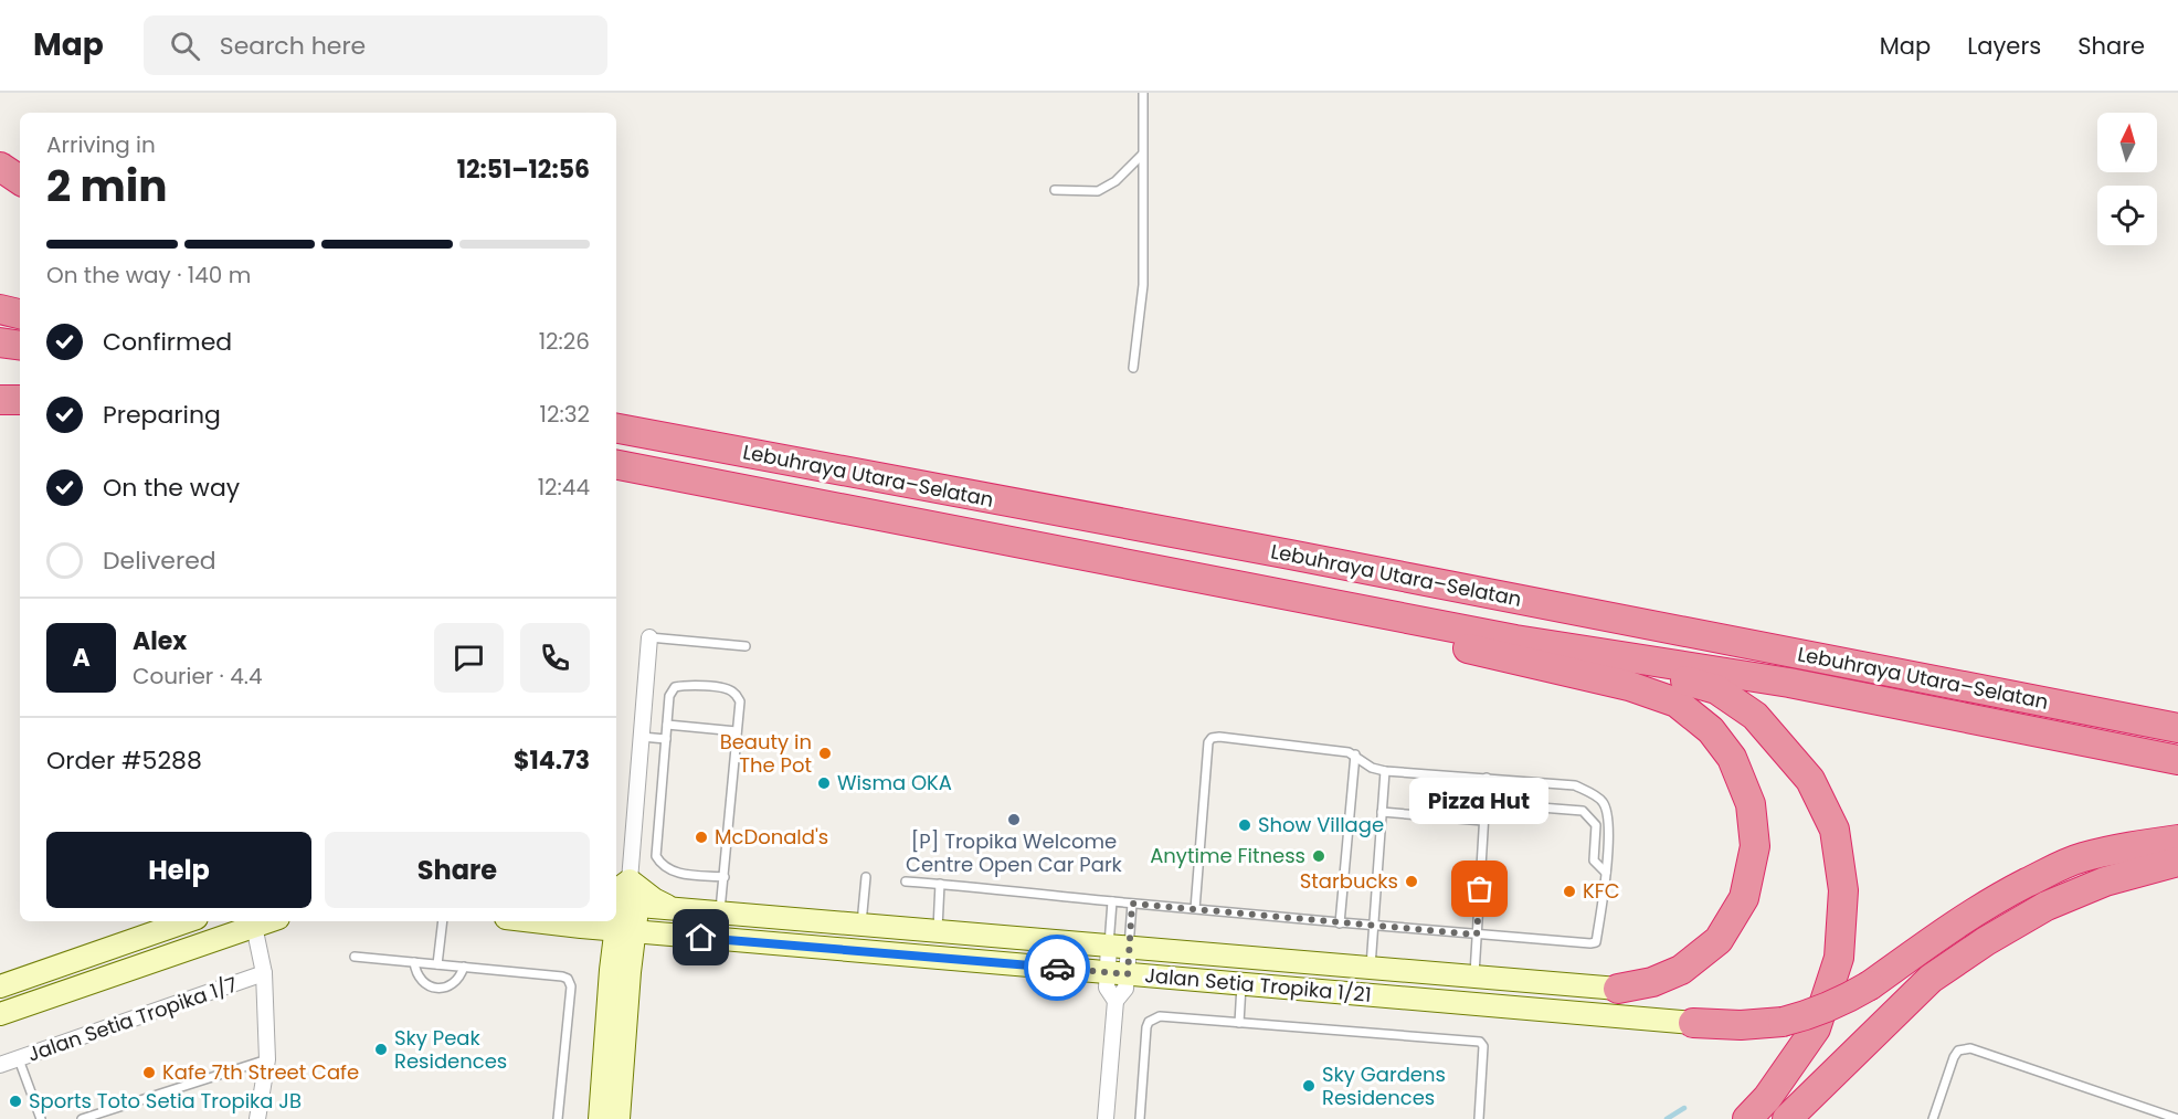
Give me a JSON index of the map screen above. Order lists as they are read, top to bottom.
{
  "streets": {
    "highway": ["Lebuhraya Utara–Selatan"],
    "street": ["Jalan Setia Tropika 1/21", "Jalan Setia Tropika 1/7"]
  },
  "places": [
    "Beauty in The Pot",
    "Wisma OKA",
    "[P] Tropika Welcome Centre Open Car Park",
    "Show Village",
    "McDonald's",
    "Anytime Fitness",
    "Starbucks",
    "Pizza Hut",
    "KFC",
    "Sky Peak Residences",
    "Kafe 7th Street Cafe",
    "Sky Gardens Residences",
    "Sports Toto Setia Tropika JB"
  ],
  "north": "top",
  "page": {
    "header": "Map",
    "search": "Search here",
    "nav": ["Map", "Layers", "Share"],
    "heading": ["2 min", "Arriving in", "12:51–12:56"],
    "panel": [
      "Alex",
      "Courier · 4.4",
      "Order #5288",
      "$14.73"
    ],
    "bar": "On the way · 140 m",
    "list": [
      ["Confirmed", "12:26"],
      ["Preparing", "12:32"],
      ["On the way", "12:44"],
      "Delivered"
    ],
    "round": "A",
    "bubble": "Pizza Hut",
    "buttons": ["Help", "Share"]
  }
}
